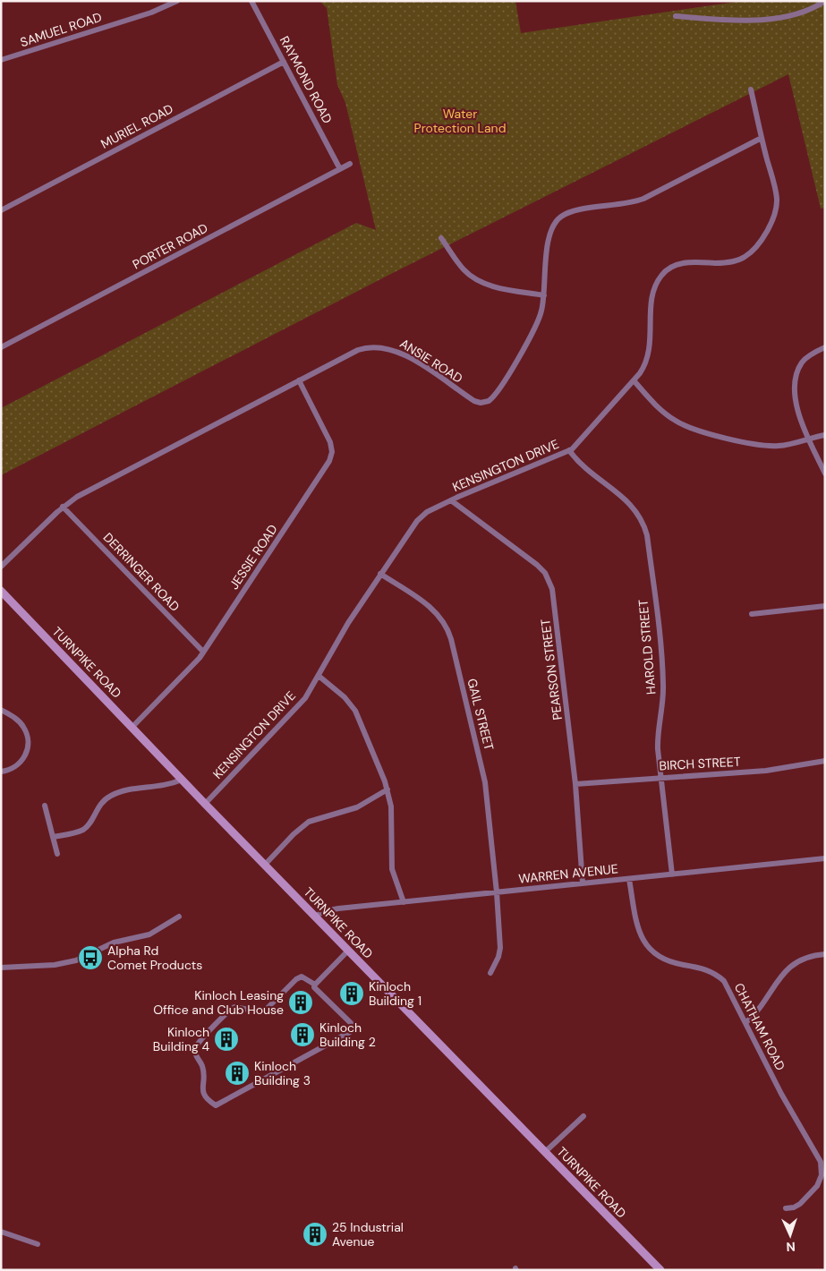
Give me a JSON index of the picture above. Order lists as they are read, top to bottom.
{
  "streets": {
    "main road": ["TURNPIKE ROAD"],
    "street": [
      "SAMUEL ROAD",
      "RAYMOND ROAD",
      "MURIEL ROAD",
      "PORTER ROAD",
      "ANSIE ROAD",
      "KENSINGTON DRIVE",
      "JESSIE ROAD",
      "DERRINGER ROAD",
      "HAROLD STREET",
      "PEARSON STREET",
      "GAIL STREET",
      "BIRCH STREET",
      "WARREN AVENUE",
      "CHATHAM ROAD"
    ]
  },
  "crossings": [
    ["RAYMOND ROAD", "MURIEL ROAD"],
    ["RAYMOND ROAD", "PORTER ROAD"],
    ["ANSIE ROAD", "KENSINGTON DRIVE"],
    ["ANSIE ROAD", "JESSIE ROAD"],
    ["ANSIE ROAD", "DERRINGER ROAD"],
    ["KENSINGTON DRIVE", "HAROLD STREET"],
    ["KENSINGTON DRIVE", "TURNPIKE ROAD"],
    ["KENSINGTON DRIVE", "PEARSON STREET"],
    ["KENSINGTON DRIVE", "GAIL STREET"],
    ["JESSIE ROAD", "DERRINGER ROAD"],
    ["JESSIE ROAD", "TURNPIKE ROAD"],
    ["HAROLD STREET", "BIRCH STREET"],
    ["HAROLD STREET", "WARREN AVENUE"],
    ["TURNPIKE ROAD", "WARREN AVENUE"],
    ["PEARSON STREET", "BIRCH STREET"],
    ["PEARSON STREET", "WARREN AVENUE"],
    ["GAIL STREET", "WARREN AVENUE"],
    ["WARREN AVENUE", "CHATHAM ROAD"]
  ],
  "parks": ["Water Protection Land"],
  "places": {
    "bus stop": ["Alpha Rd Comet Products"],
    "building": [
      "Kinloch Building 1",
      "Kinloch Leasing Office and Club House",
      "Kinloch Building 2",
      "Kinloch Building 4",
      "Kinloch Building 3",
      "25 Industrial Avenue"
    ]
  },
  "north": "bottom"
}
